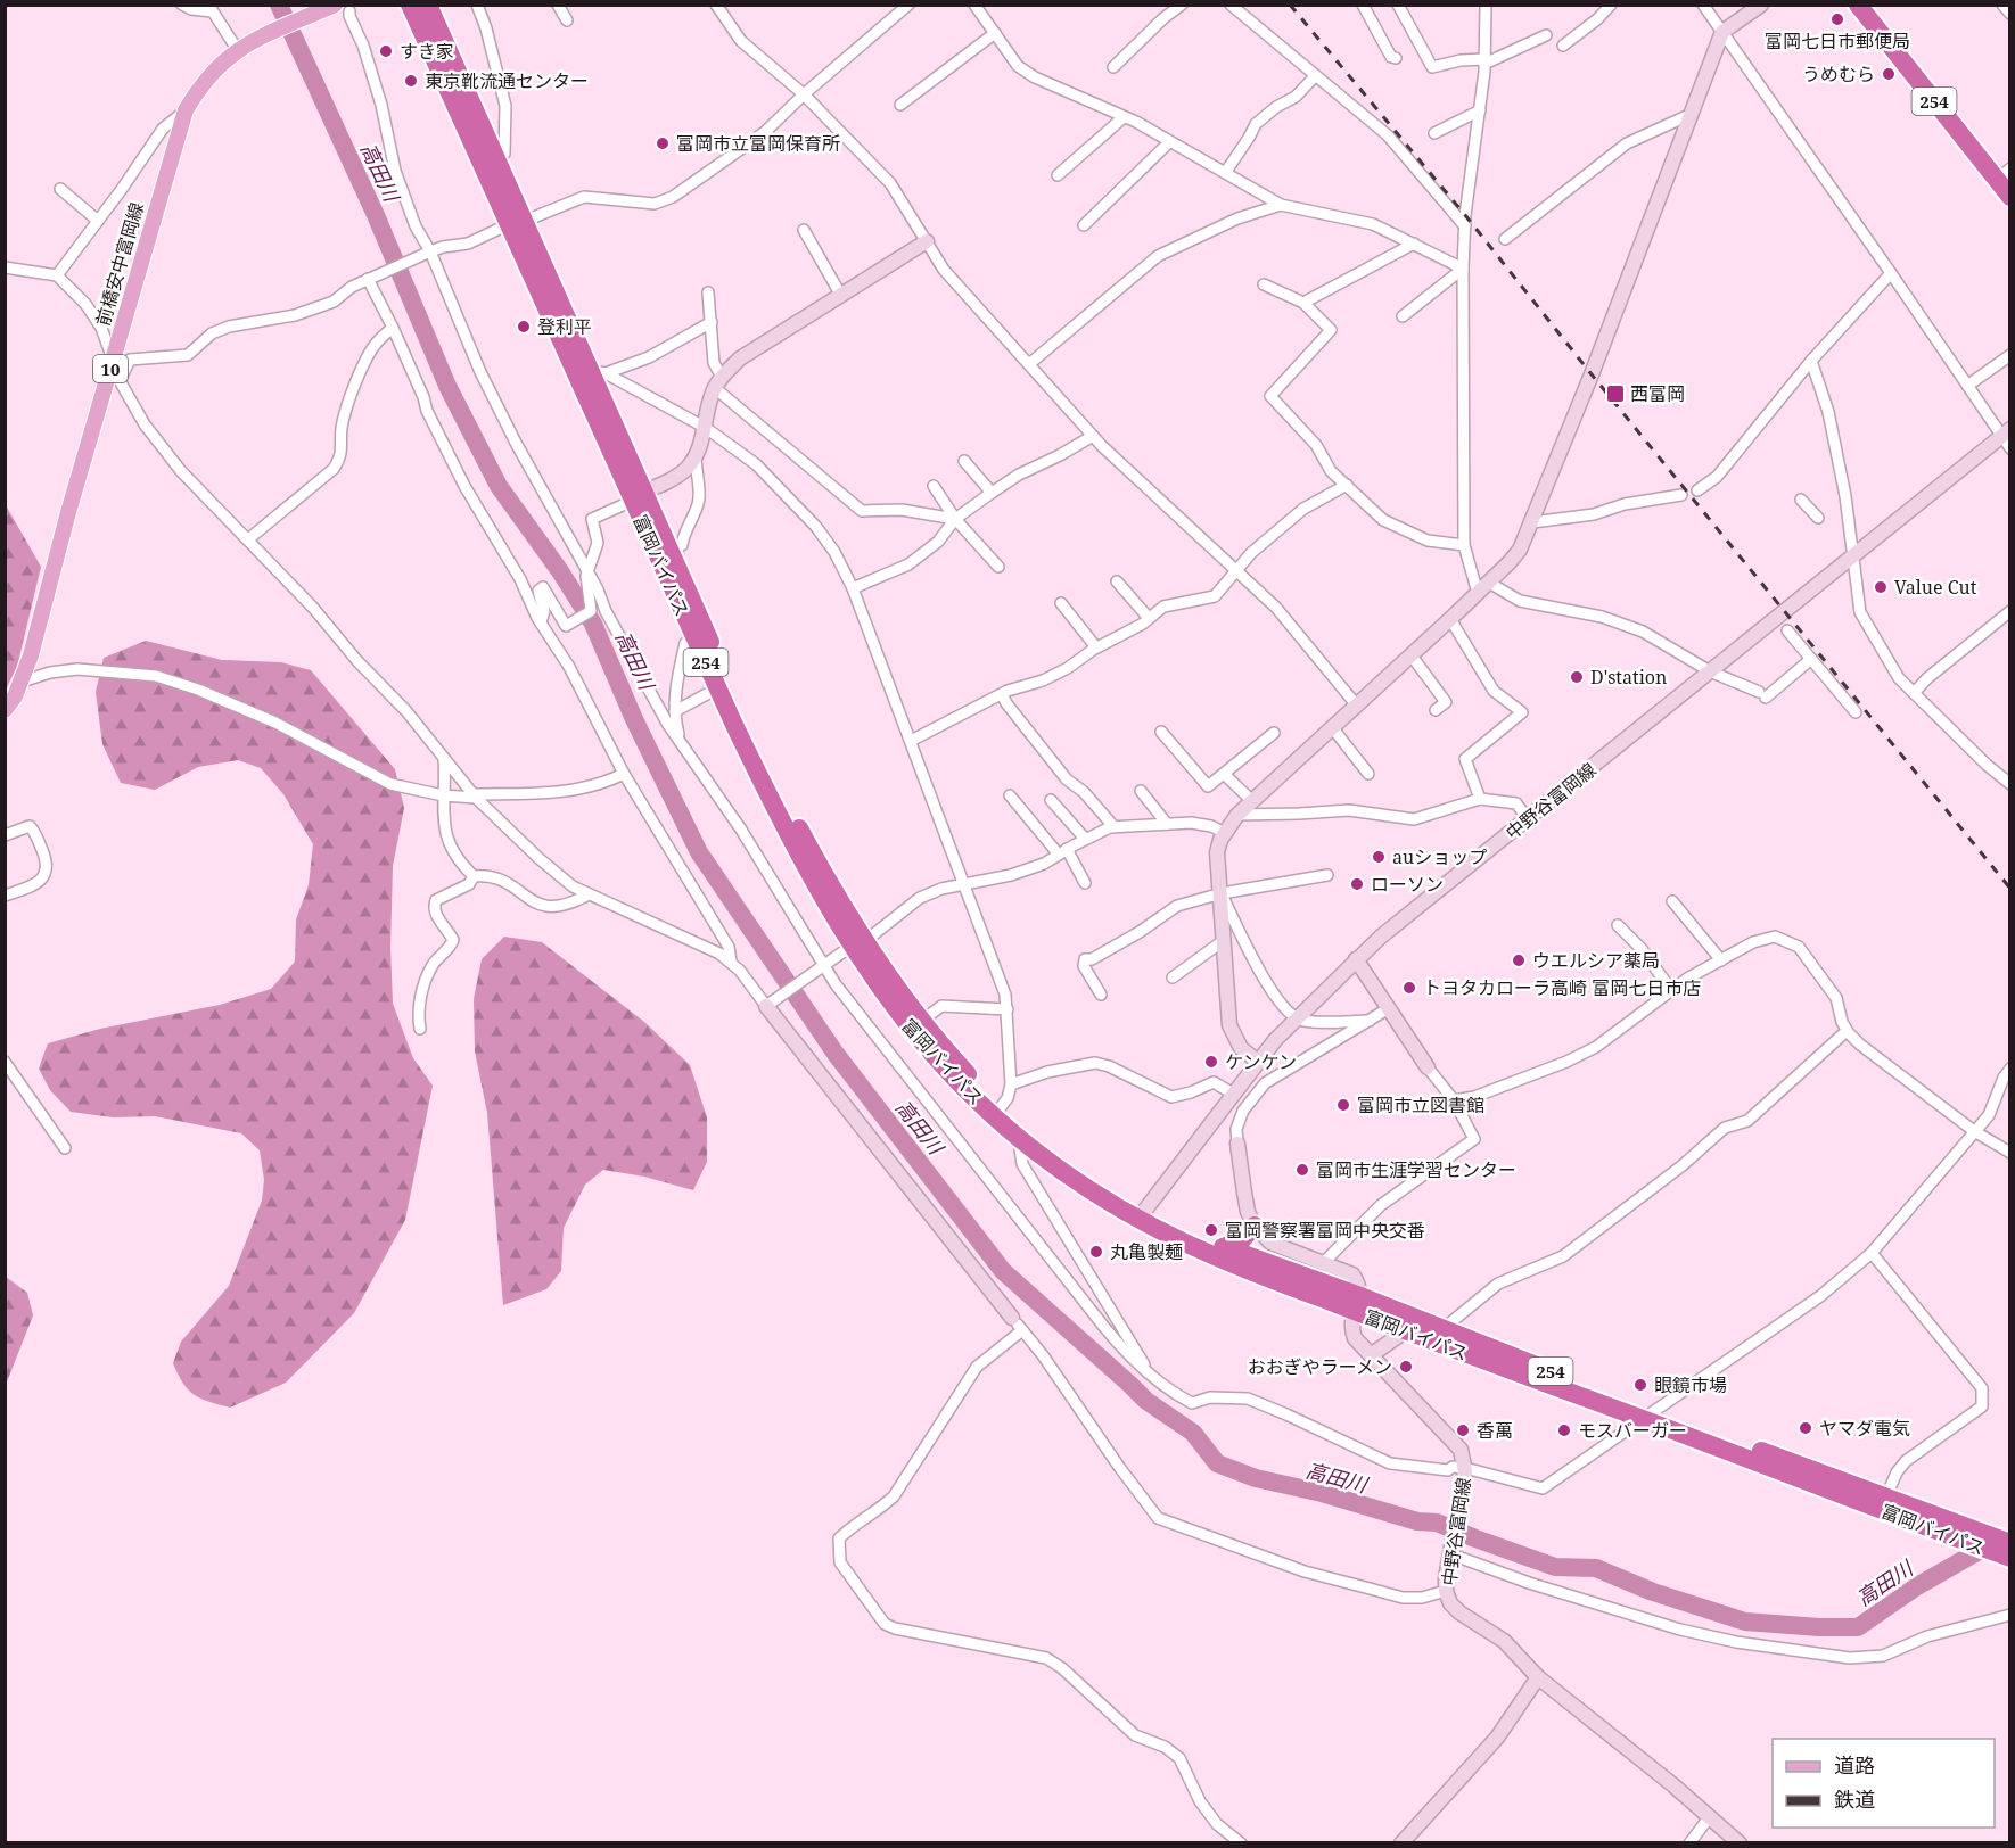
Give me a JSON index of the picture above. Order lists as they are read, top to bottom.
{
  "streets": {
    "highway": ["254", "富岡バイパス"],
    "main road": ["前橋安中富岡線", "10"],
    "street": ["中野谷富岡線"]
  },
  "crossings": [
    ["前橋安中富岡線", "10"],
    ["富岡バイパス", "中野谷富岡線"]
  ],
  "water": ["高田川"],
  "places": {
    "other": [
      "富岡七日市郵便局",
      "すき家",
      "うめむら",
      "東京靴流通センター",
      "富岡市立富岡保育所",
      "登利平",
      "Value Cut",
      "D'station",
      "auショップ",
      "ローソン",
      "ウエルシア薬局",
      "トヨタカローラ高崎 富岡七日市店",
      "ケンケン",
      "富岡市立図書館",
      "富岡市生涯学習センター",
      "富岡警察署富岡中央交番",
      "丸亀製麺",
      "おおぎやラーメン",
      "眼鏡市場",
      "ヤマダ電気",
      "香萬",
      "モスバーガー"
    ],
    "transit": ["西富岡"]
  },
  "legend": ["道路", "鉄道"]
}
